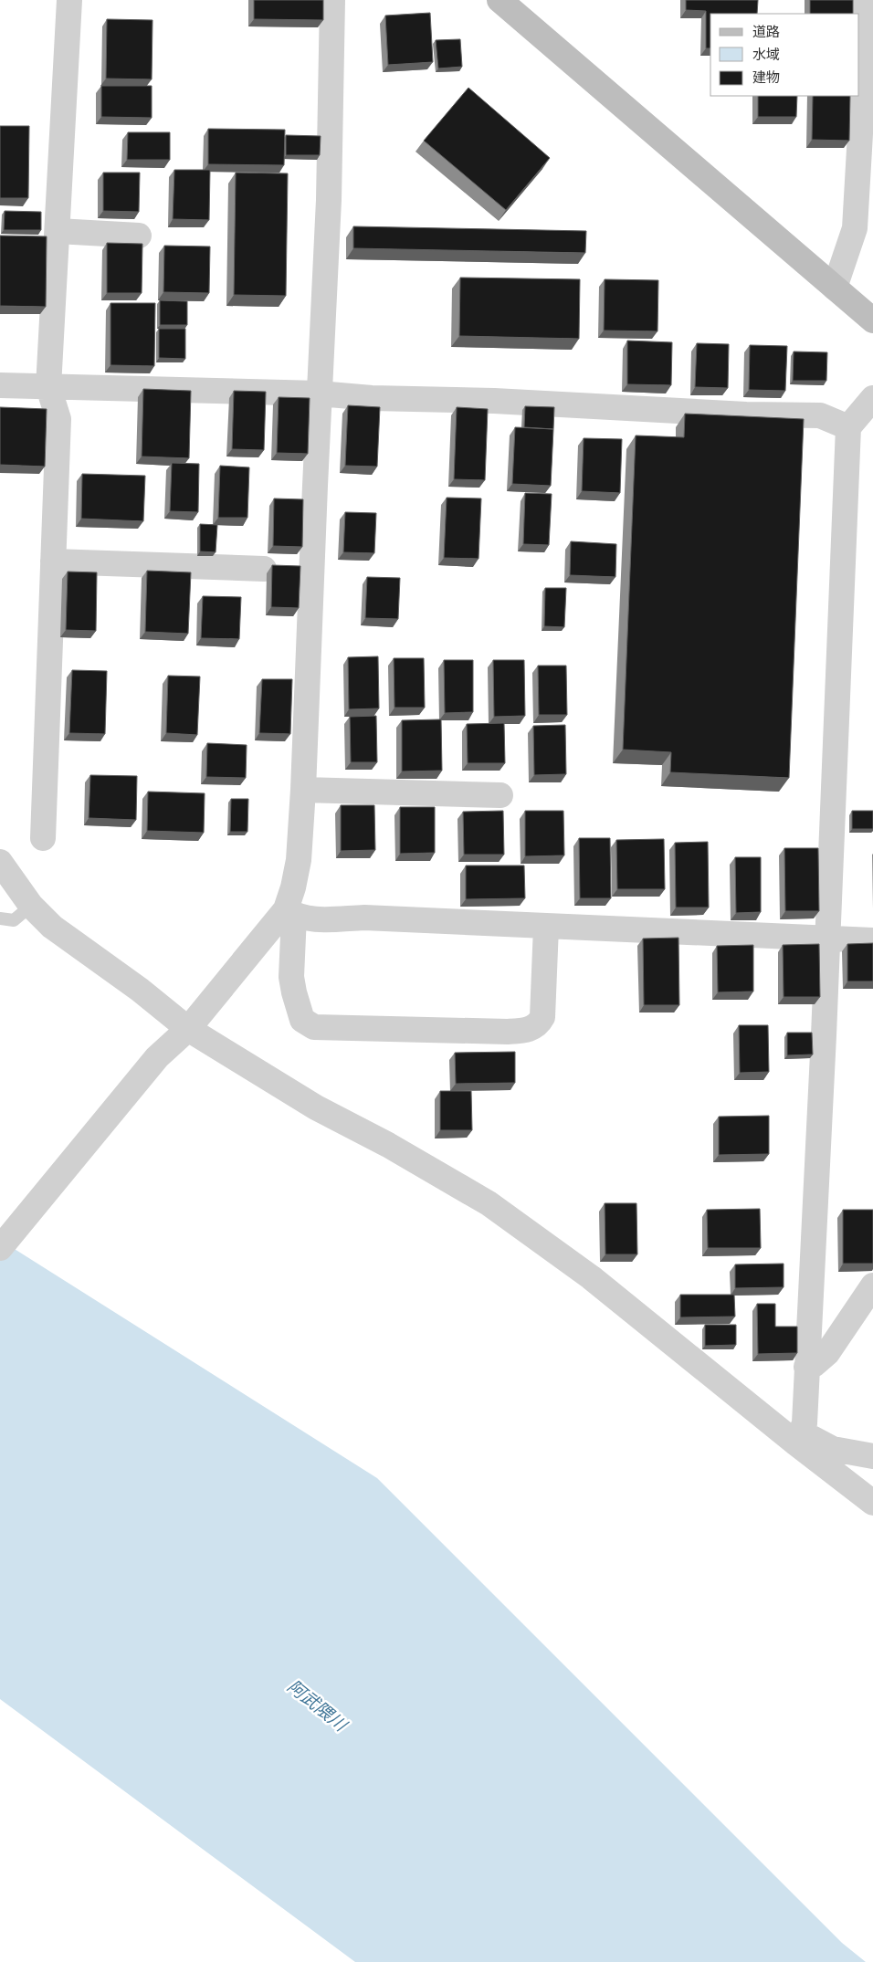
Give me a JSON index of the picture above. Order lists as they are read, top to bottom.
{
  "water": ["阿武隈川"],
  "legend": ["道路", "水域", "建物"]
}
